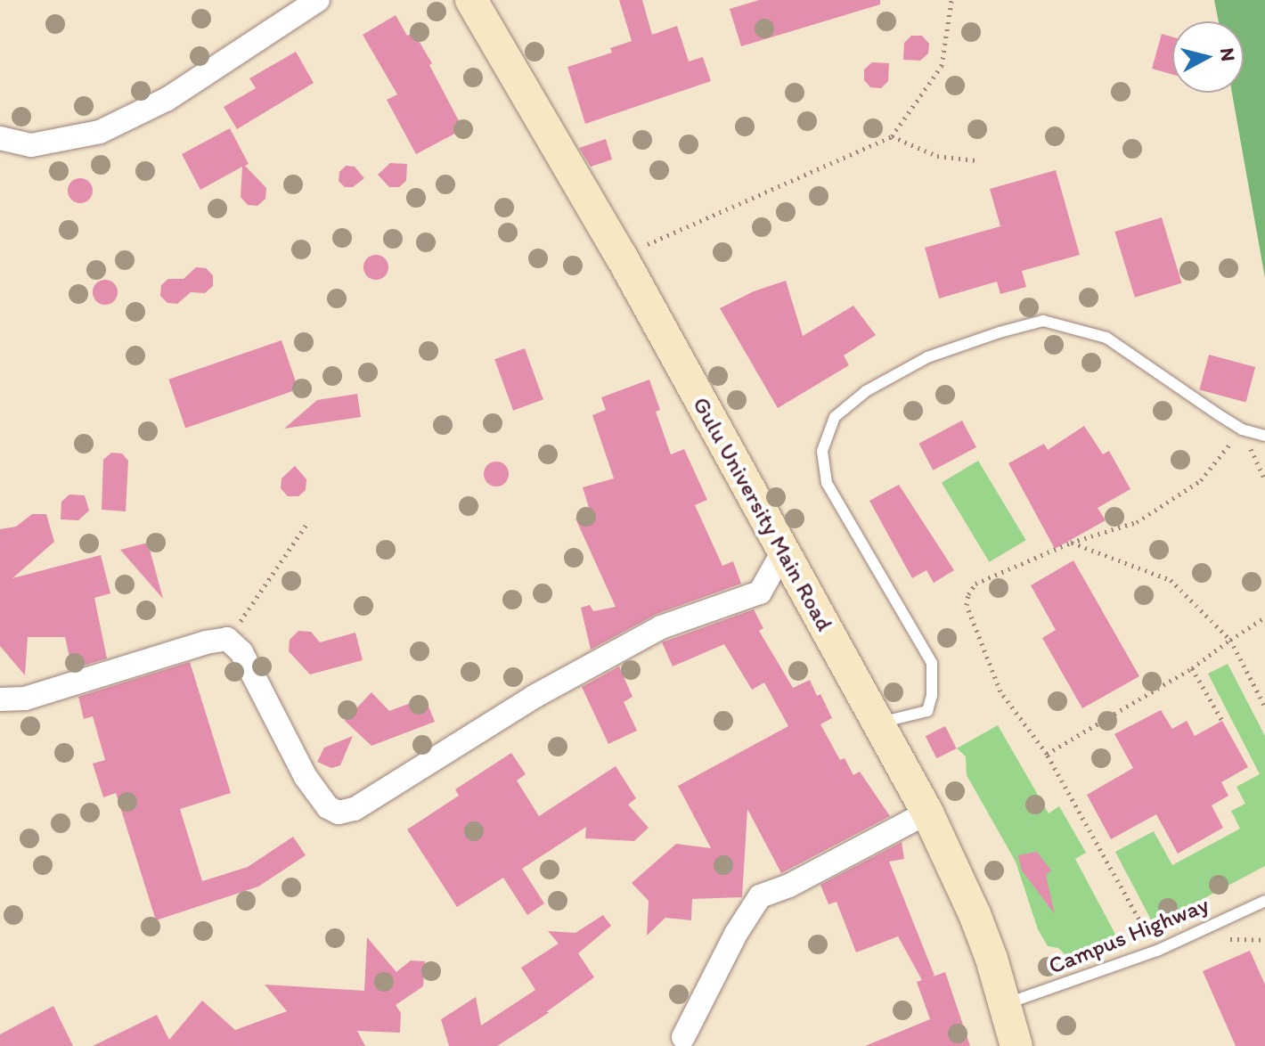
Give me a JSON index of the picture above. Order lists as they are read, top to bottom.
{
  "streets": {
    "street": ["Gulu University Main Road"],
    "lane": ["Campus Highway"]
  },
  "crossings": [
    ["Gulu University Main Road", "Campus Highway"]
  ],
  "north": "right"
}
